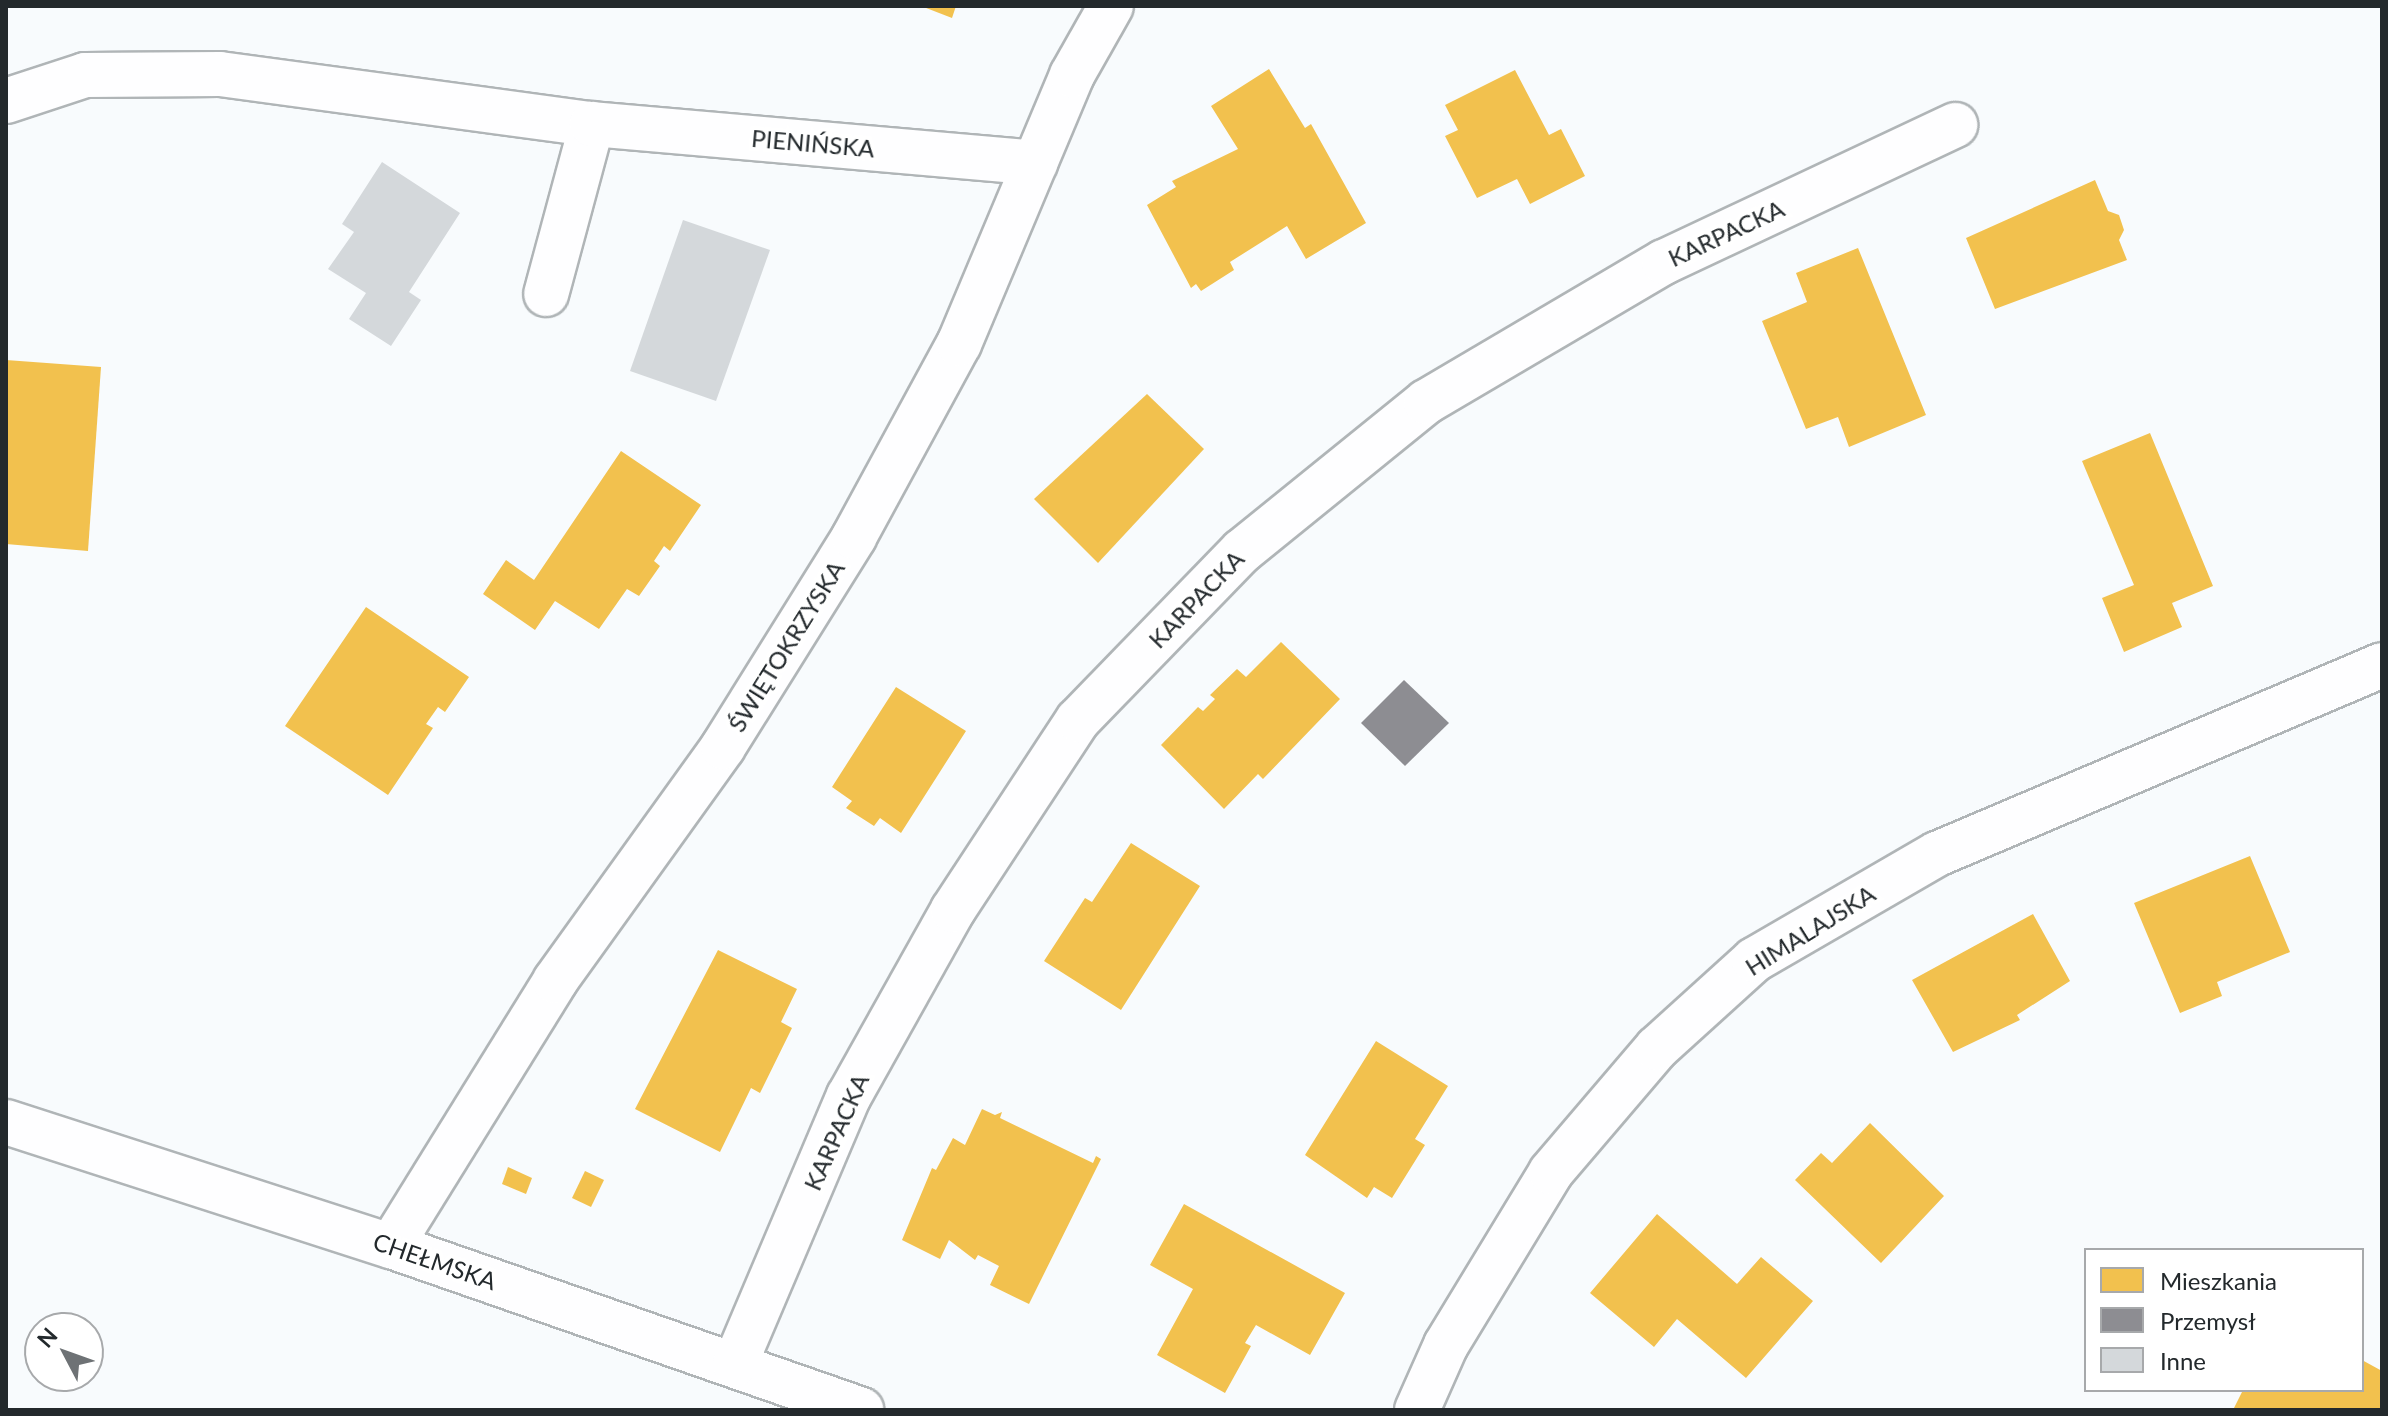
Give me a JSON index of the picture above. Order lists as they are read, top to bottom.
{
  "streets": {
    "street": [
      "PIENIŃSKA",
      "KARPACKA",
      "ŚWIĘTOKRZYSKA",
      "HIMALAJSKA",
      "CHEŁMSKA"
    ]
  },
  "crossings": [
    ["PIENIŃSKA", "ŚWIĘTOKRZYSKA"],
    ["KARPACKA", "CHEŁMSKA"],
    ["ŚWIĘTOKRZYSKA", "CHEŁMSKA"]
  ],
  "legend": ["Mieszkania", "Przemysł", "Inne"],
  "north": "top left"
}
